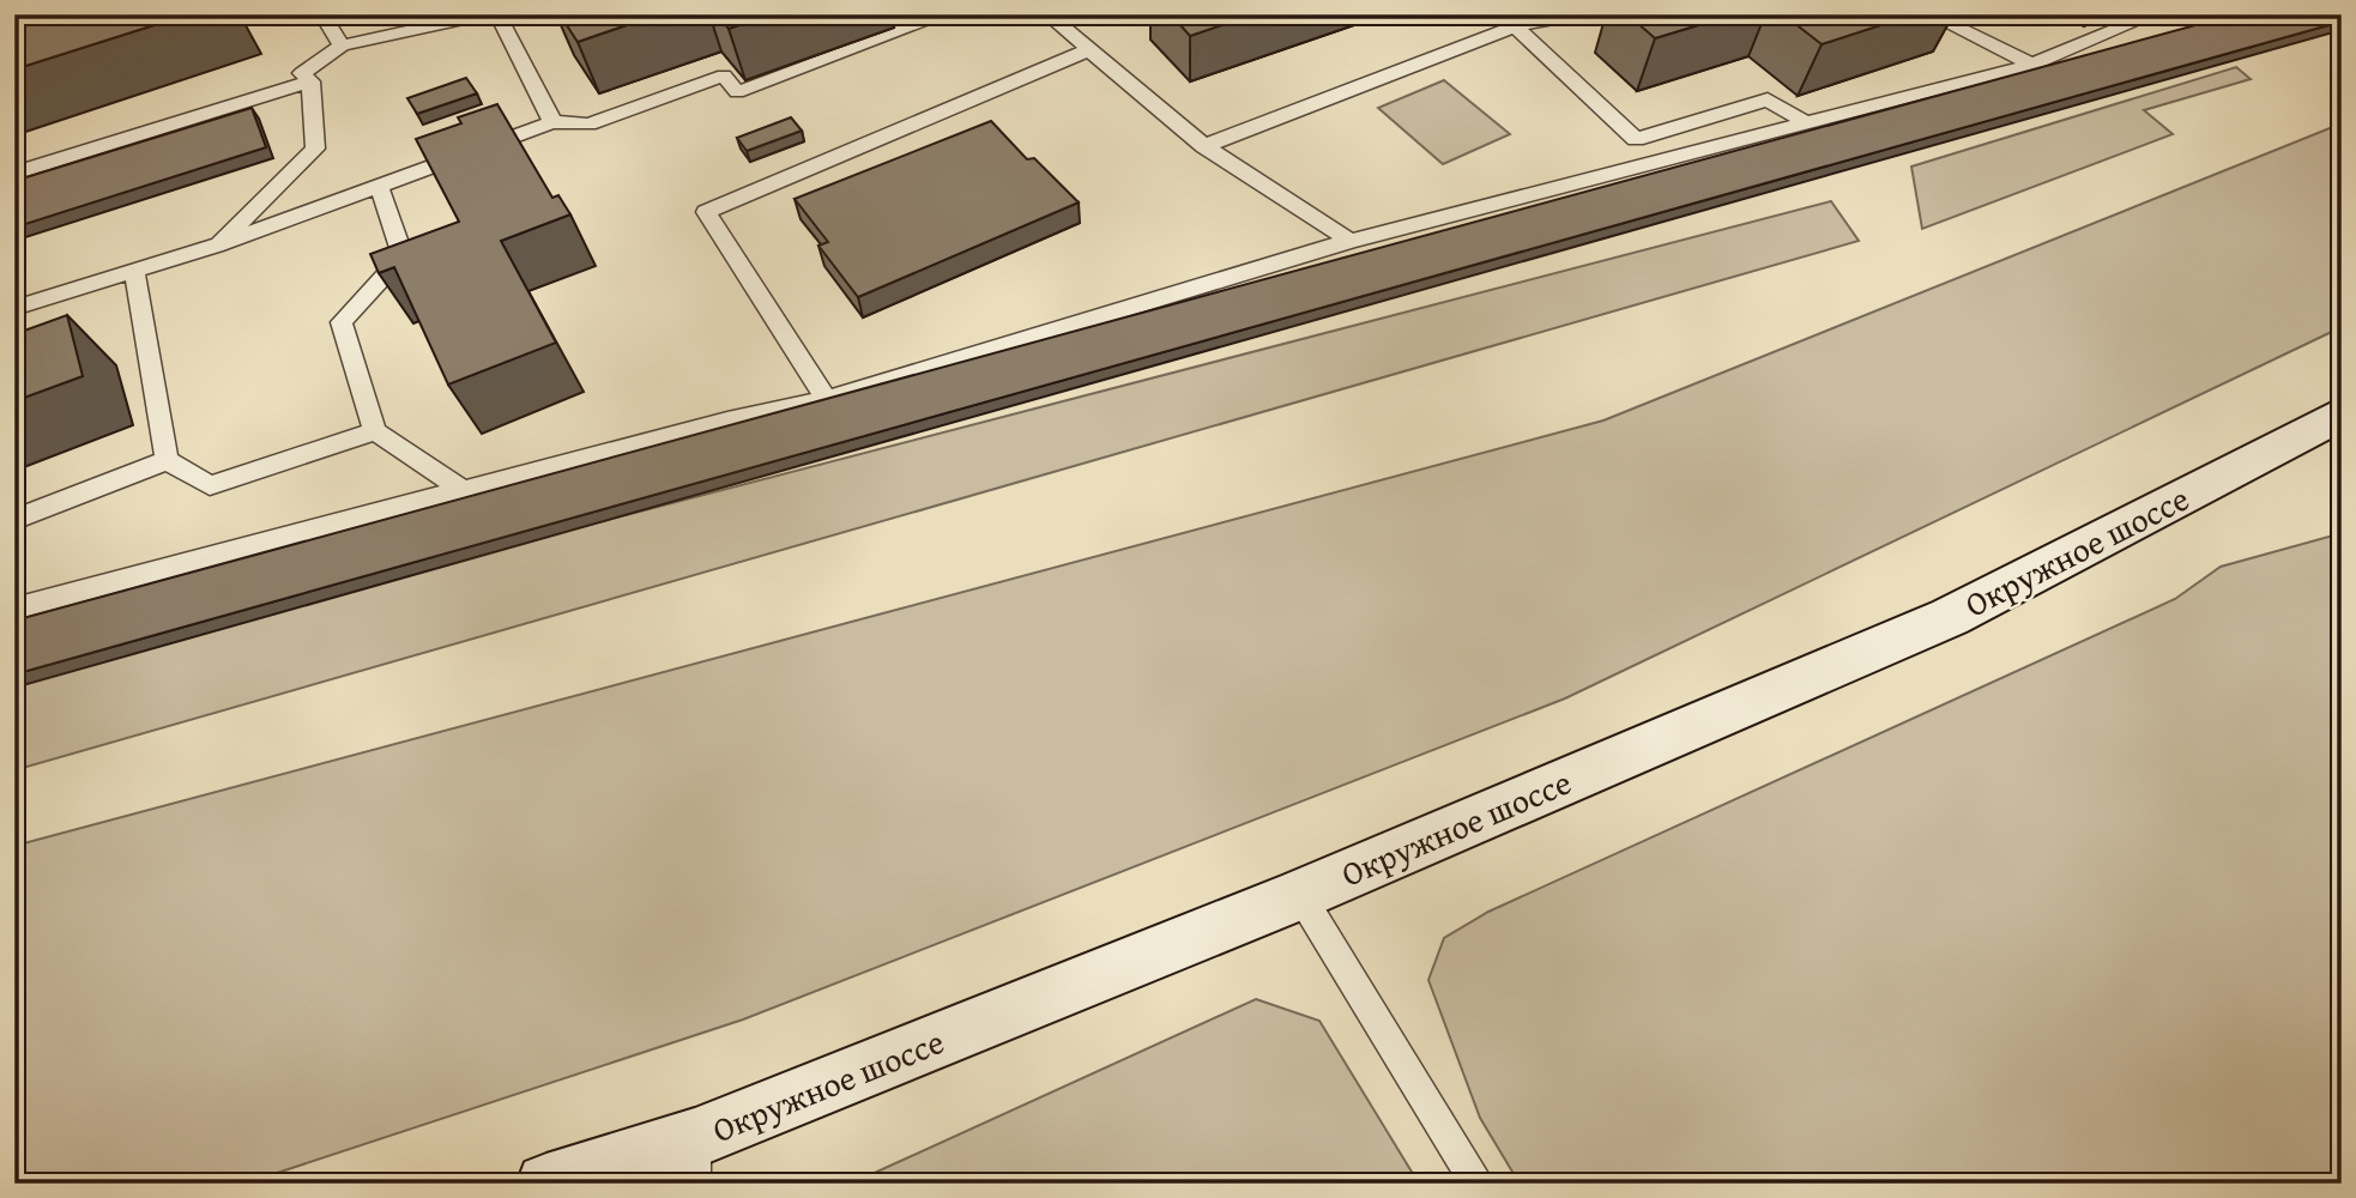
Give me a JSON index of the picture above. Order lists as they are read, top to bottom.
{
  "streets": {
    "main road": ["Окружное шоссе"]
  }
}
